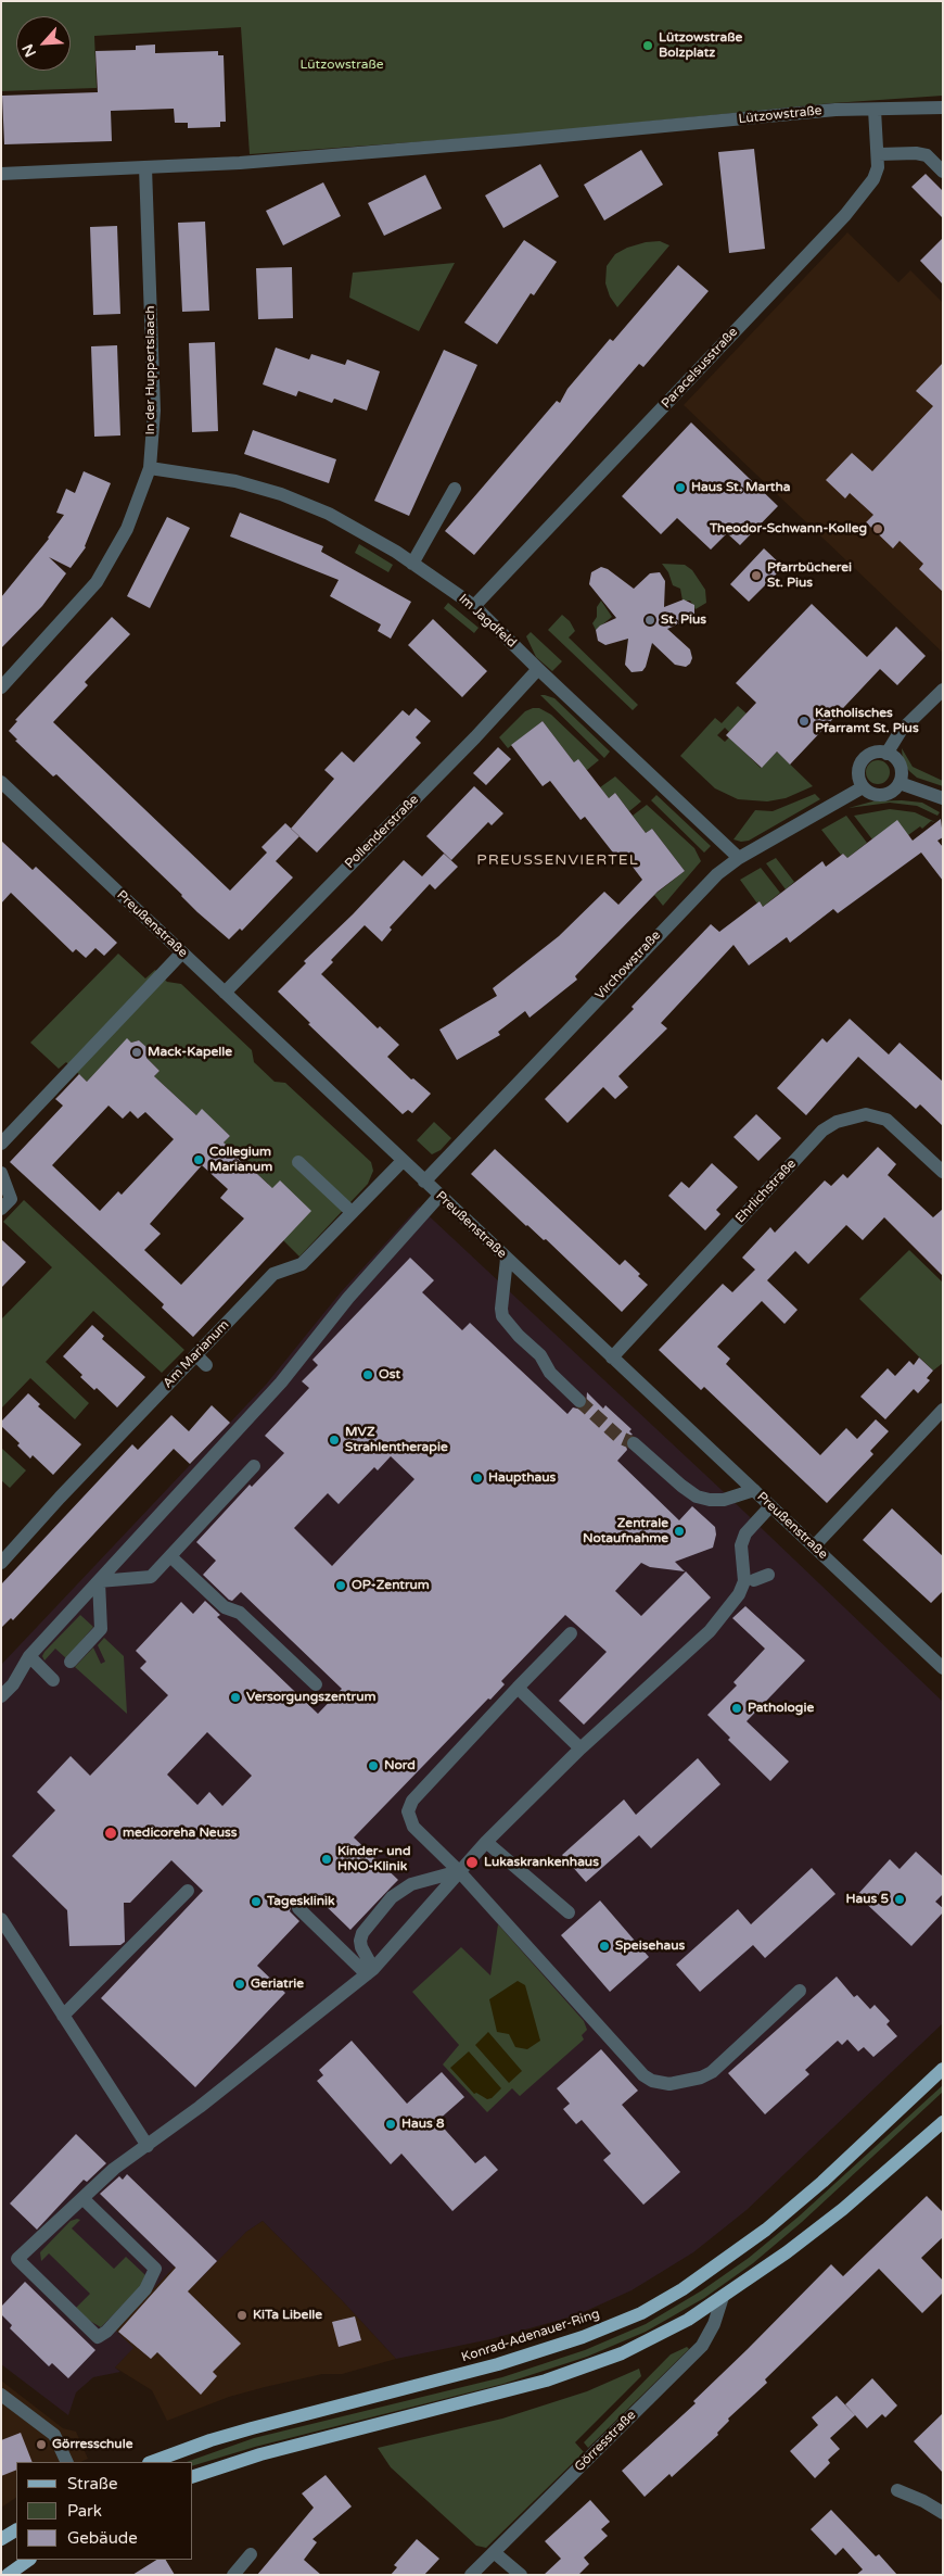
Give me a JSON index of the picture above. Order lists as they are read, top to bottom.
{
  "streets": {
    "main road": ["Konrad-Adenauer-Ring"],
    "street": [
      "Lützowstraße",
      "Paracelsusstraße",
      "In der Huppertslaach",
      "Im Jagdfeld",
      "Pollenderstraße",
      "Preußenstraße",
      "Virchowstraße",
      "Ehrlichstraße",
      "Am Marianum",
      "Görresstraße"
    ]
  },
  "crossings": [
    ["Lützowstraße", "Paracelsusstraße"],
    ["Lützowstraße", "In der Huppertslaach"],
    ["Paracelsusstraße", "Im Jagdfeld"],
    ["In der Huppertslaach", "Im Jagdfeld"],
    ["Im Jagdfeld", "Pollenderstraße"],
    ["Im Jagdfeld", "Virchowstraße"],
    ["Pollenderstraße", "Preußenstraße"],
    ["Preußenstraße", "Virchowstraße"],
    ["Preußenstraße", "Ehrlichstraße"],
    ["Preußenstraße", "Am Marianum"]
  ],
  "districts": ["PREUSSENVIERTEL"],
  "parks": ["Lützowstraße"],
  "places": [
    "Lützowstraße Bolzplatz",
    "Haus St. Martha",
    "Theodor-Schwann-Kolleg",
    "Pfarrbücherei St. Pius",
    "St. Pius",
    "Katholisches Pfarramt St. Pius",
    "Mack-Kapelle",
    "Collegium Marianum",
    "Ost",
    "MVZ Strahlentherapie",
    "Haupthaus",
    "Zentrale Notaufnahme",
    "OP-Zentrum",
    "Versorgungszentrum",
    "Pathologie",
    "Nord",
    "medicoreha Neuss",
    "Kinder- und HNO-Klinik",
    "Lukaskrankenhaus",
    "Haus 5",
    "Tagesklinik",
    "Speisehaus",
    "Geriatrie",
    "Haus 8",
    "KiTa Libelle",
    "Görresschule"
  ],
  "legend": ["Straße", "Park", "Gebäude"],
  "north": "bottom left"
}
